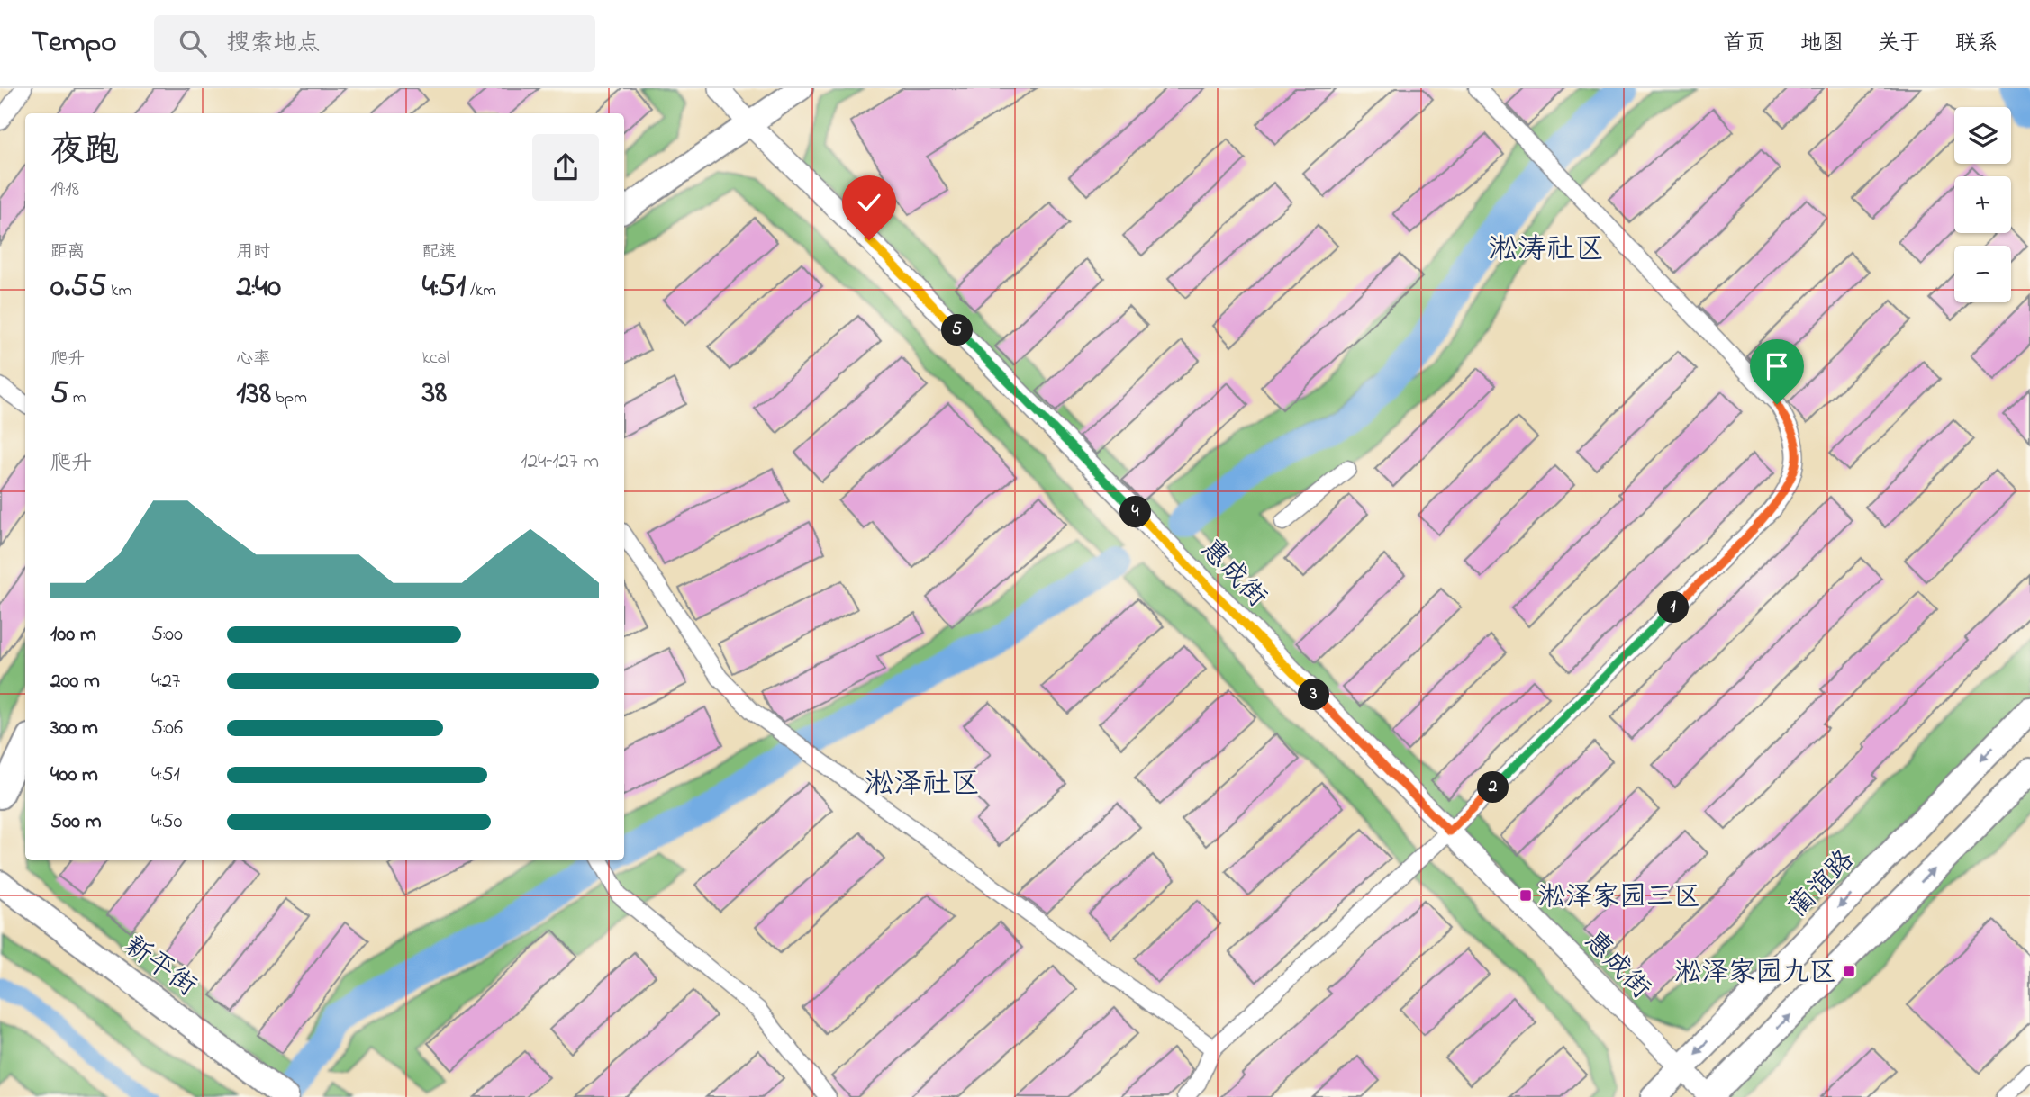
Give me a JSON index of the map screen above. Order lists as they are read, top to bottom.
{
  "streets": {
    "main road": ["蔺谊路", "新平街"],
    "street": ["惠成街"]
  },
  "crossings": [
    ["惠成街", "蔺谊路"]
  ],
  "districts": ["淞涛社区", "淞泽社区"],
  "places": {
    "transit": ["淞泽家园三区", "淞泽家园九区"]
  },
  "page": {
    "header": "Tempo",
    "search": "搜索地点",
    "nav": [
      "首页",
      "地图",
      "关于",
      "联系"
    ],
    "map_buttons": ["+", "−"],
    "heading": ["夜跑", "19:18"],
    "stats": [
      ["距离", "0.55 km"],
      ["用时", "2:40"],
      ["配速", "4:51 /km"],
      ["爬升", "5 m"],
      ["心率", "138 bpm"],
      ["kcal", "38"]
    ],
    "pins": [
      "5",
      "4",
      "1",
      "3",
      "2"
    ],
    "chart": ["爬升", "124–127 m"],
    "list": [
      {
        "name": "100 m",
        "note": "5:00"
      },
      {
        "name": "200 m",
        "note": "4:27"
      },
      {
        "name": "300 m",
        "note": "5:06"
      },
      {
        "name": "400 m",
        "note": "4:51"
      },
      {
        "name": "500 m",
        "note": "4:50"
      }
    ]
  }
}
